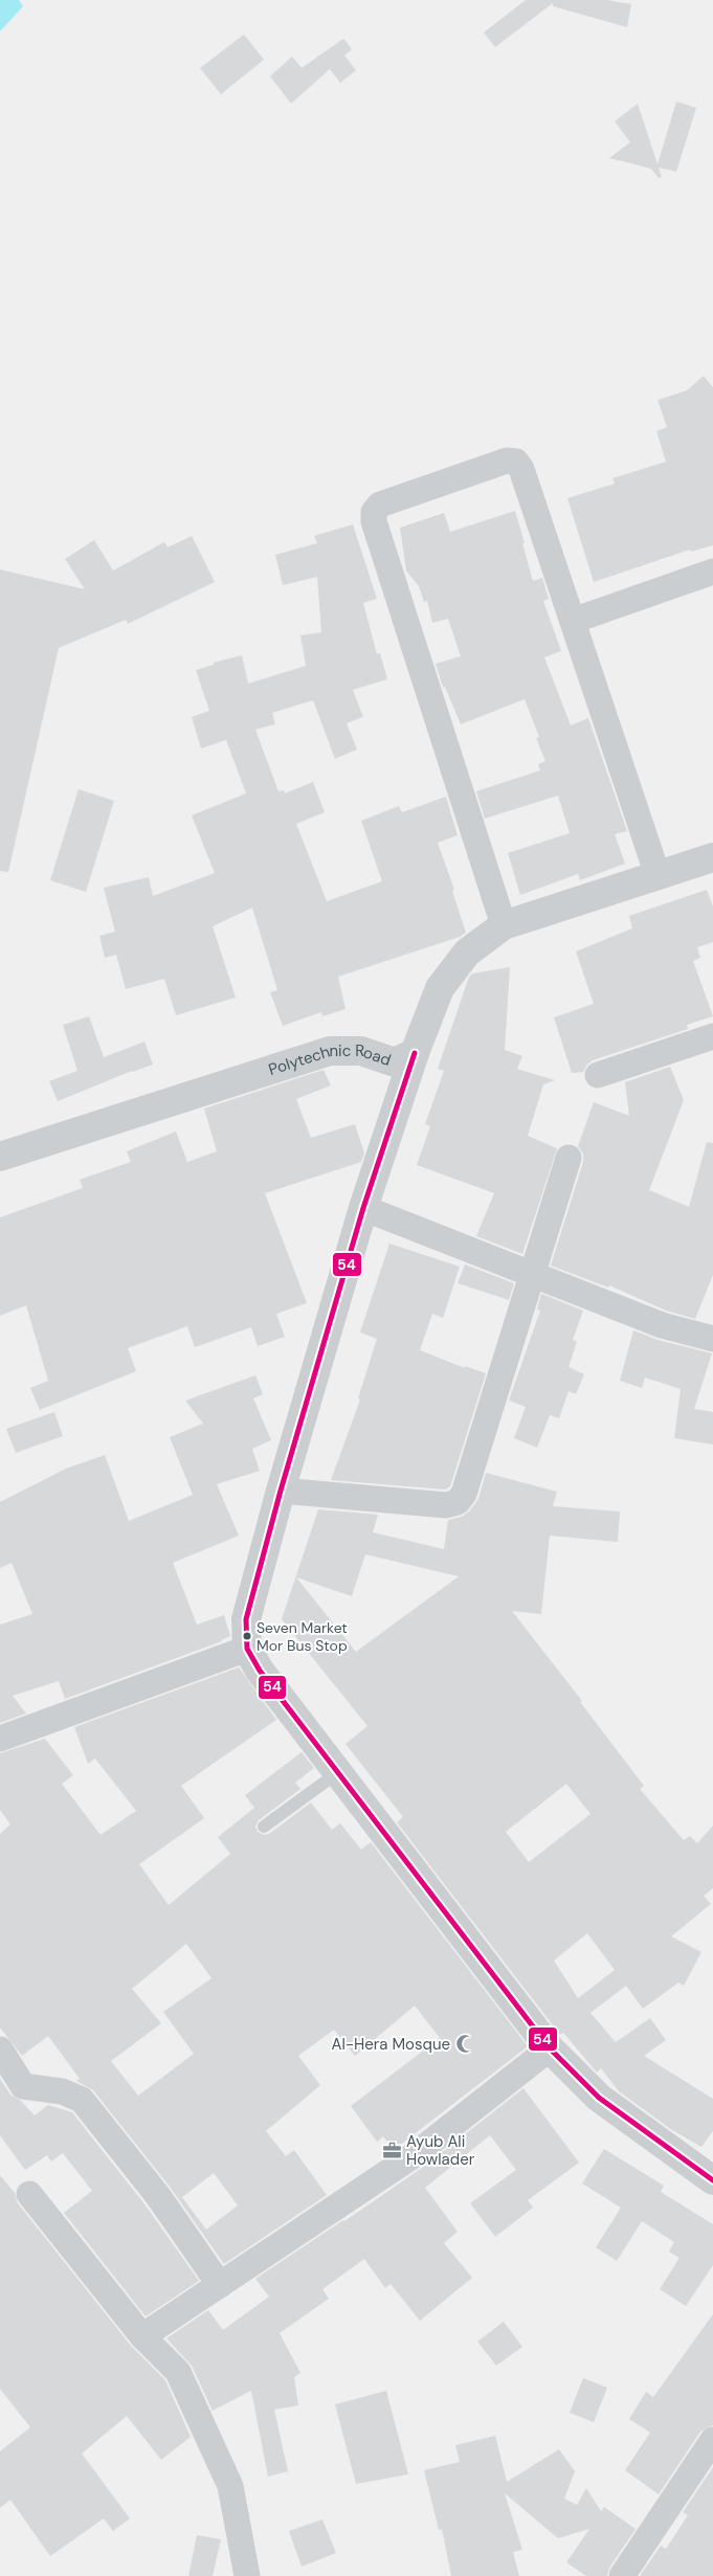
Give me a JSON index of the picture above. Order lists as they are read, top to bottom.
{
  "streets": {
    "street": ["Polytechnic Road"]
  },
  "places": {
    "other": ["Seven Market Mor Bus Stop"],
    "mosque": ["Al-Hera Mosque"],
    "office": ["Ayub Ali Howlader"]
  },
  "lines": ["transit line 54"]
}
